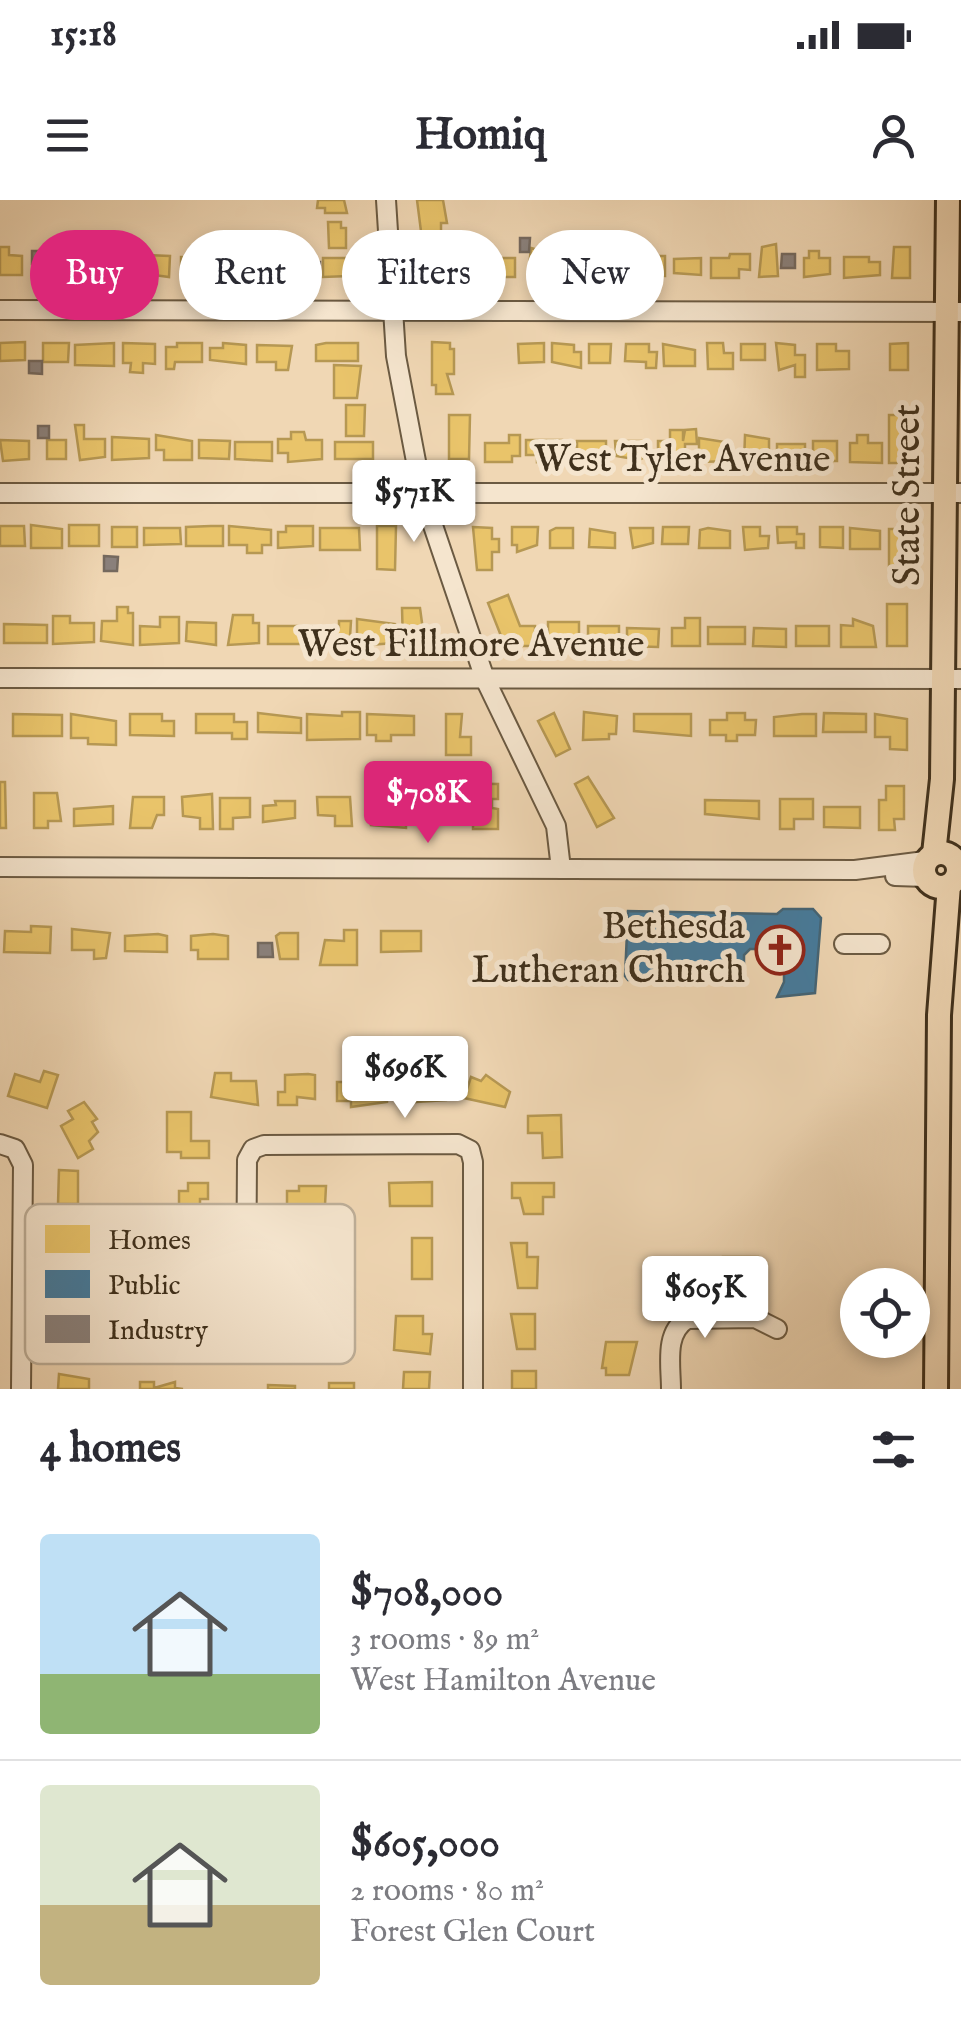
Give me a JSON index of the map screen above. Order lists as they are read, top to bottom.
{
  "streets": {
    "main road": ["State Street"],
    "street": ["West Tyler Avenue", "West Fillmore Avenue"]
  },
  "crossings": [
    ["West Tyler Avenue", "State Street"],
    ["State Street", "West Fillmore Avenue"]
  ],
  "places": {
    "church": ["Bethesda Lutheran Church"]
  },
  "legend": ["Homes", "Public", "Industry"],
  "page": {
    "status": "15:18",
    "header": "Homiq",
    "chip": [
      "Buy",
      "Rent",
      "Filters",
      "New"
    ],
    "price": [
      "$571K",
      "$708K",
      "$696K",
      "$605K"
    ],
    "heading": "4 homes",
    "list": [
      {
        "name": "$708,000",
        "note": "3 rooms · 89 m² · West Hamilton Avenue"
      },
      {
        "name": "$605,000",
        "note": "2 rooms · 80 m² · Forest Glen Court"
      }
    ]
  }
}
